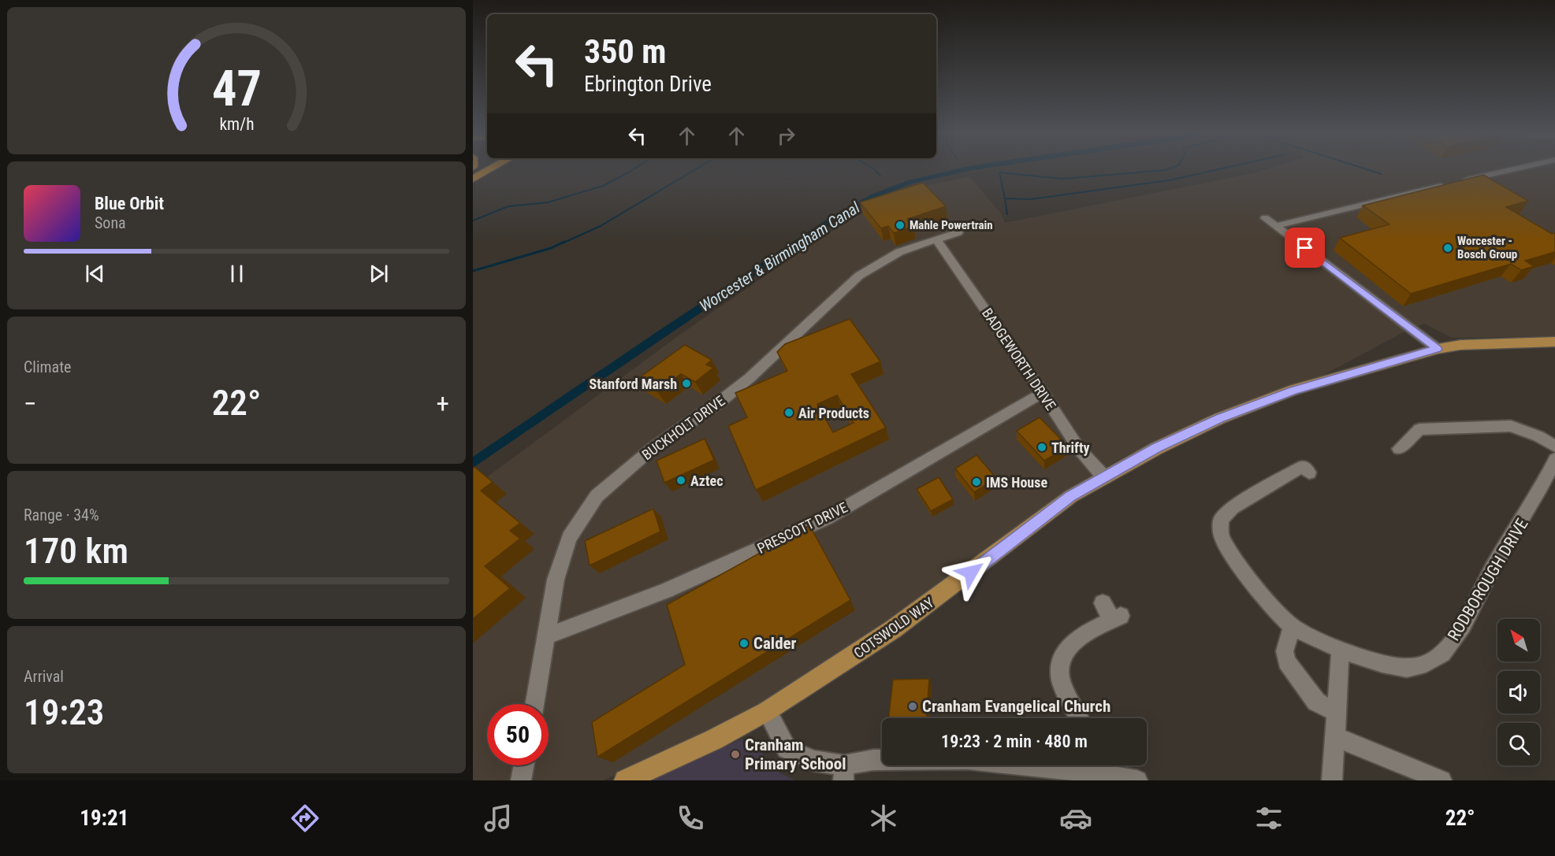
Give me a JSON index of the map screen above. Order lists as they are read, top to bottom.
{
  "streets": {
    "main road": ["COTSWOLD WAY"],
    "street": [
      "BADGEWORTH DRIVE",
      "BUCKHOLT DRIVE",
      "PRESCOTT DRIVE",
      "RODBOROUGH DRIVE"
    ]
  },
  "crossings": [
    ["BADGEWORTH DRIVE", "BUCKHOLT DRIVE"],
    ["BADGEWORTH DRIVE", "PRESCOTT DRIVE"],
    ["BADGEWORTH DRIVE", "COTSWOLD WAY"],
    ["BUCKHOLT DRIVE", "PRESCOTT DRIVE"]
  ],
  "water": ["Worcester & Birmingham Canal"],
  "places": [
    "Mahle Powertrain",
    "Worcester - Bosch Group",
    "Stanford Marsh",
    "Air Products",
    "Thrifty",
    "Aztec",
    "IMS House",
    "Calder",
    "Cranham Evangelical Church",
    "Cranham Primary School"
  ],
  "north": "top left",
  "page": {
    "turn": ["350 m", "Ebrington Drive"],
    "song": ["Blue Orbit", "Sona"],
    "tile": [
      "Climate",
      ["Range · 34%", "170 km"],
      ["Arrival", "19:23"]
    ],
    "heat": ["−", "22°", "+"],
    "limit": "50",
    "trip": "19:23 · 2 min · 480 m",
    "tabs": ["19:21", "22°"],
    "gauge": ["47", "km/h"]
  }
}
